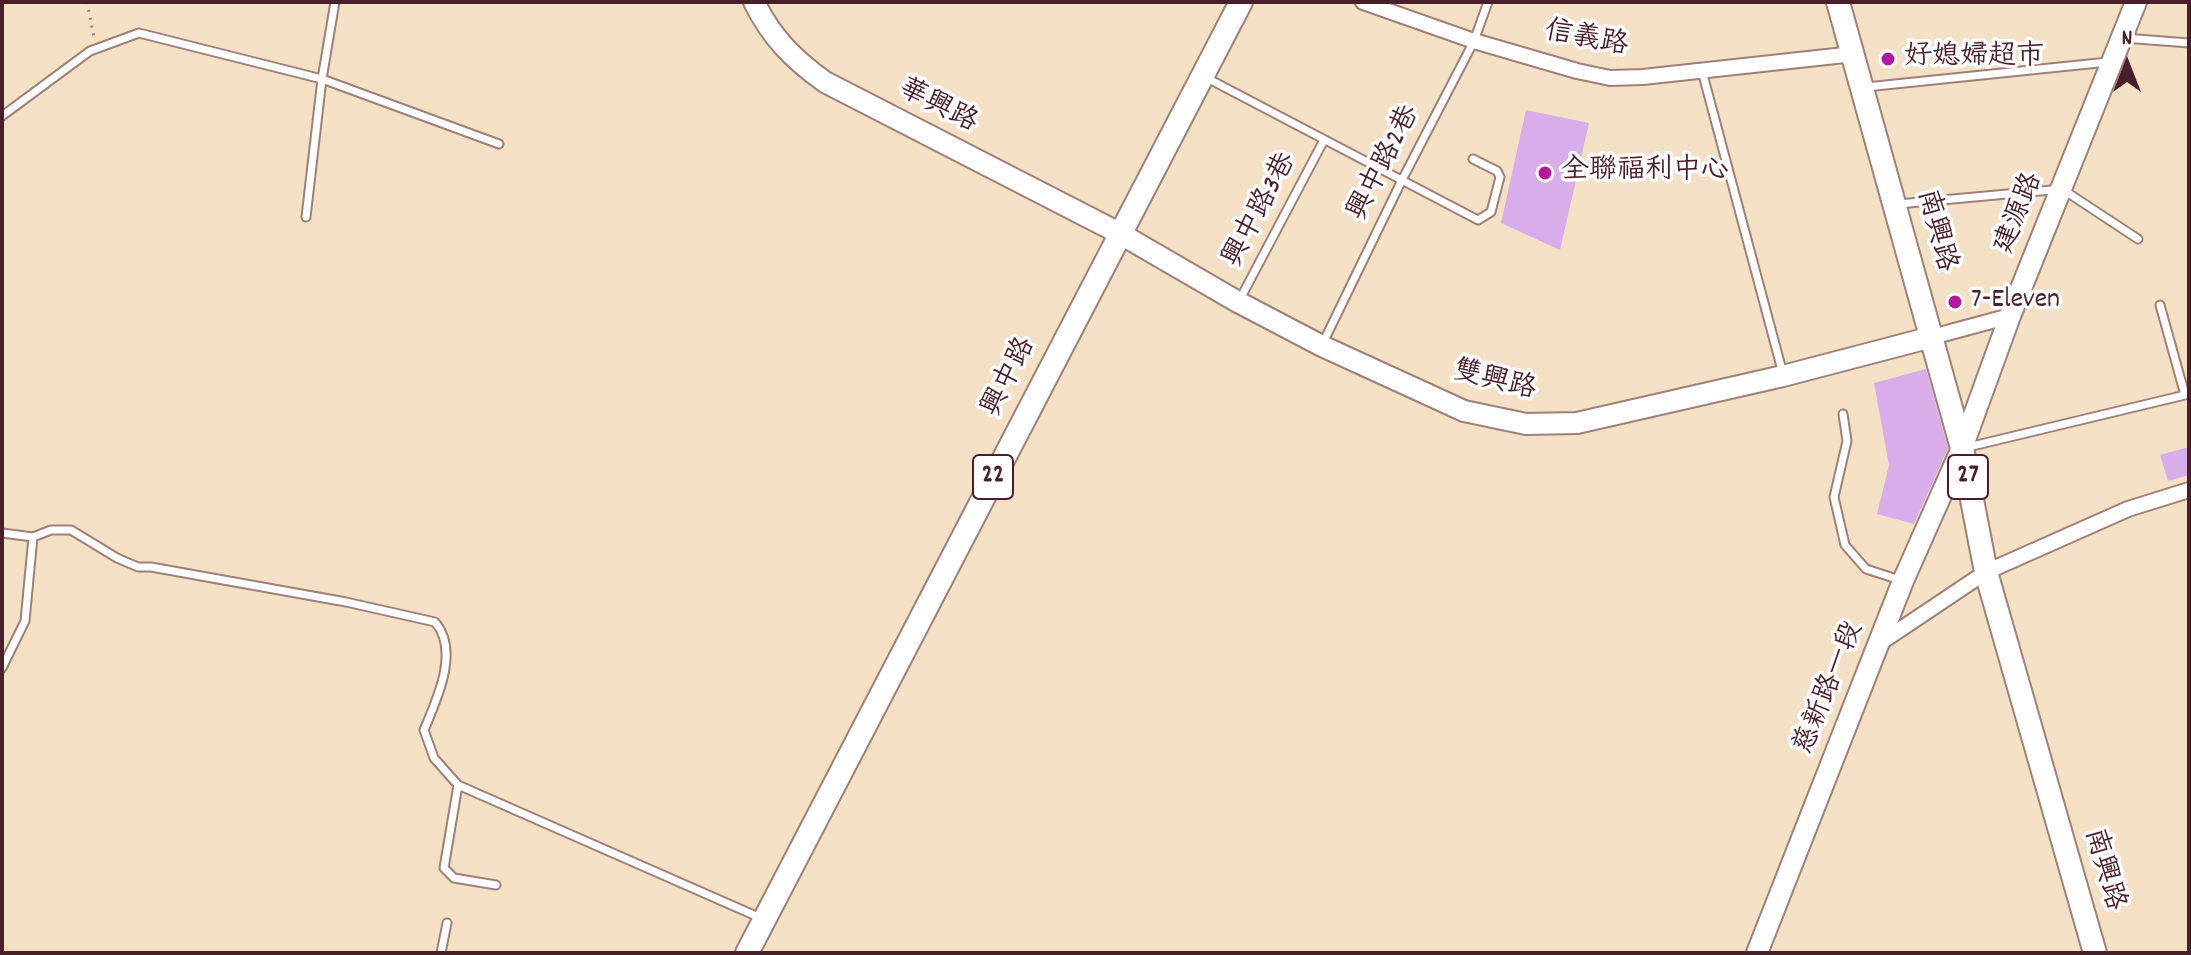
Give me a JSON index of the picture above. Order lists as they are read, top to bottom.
{
  "streets": {
    "main road": [
      "華興路",
      "建源路",
      "南興路",
      "興中路",
      "雙興路",
      "22",
      "27",
      "慈新路一段"
    ],
    "street": ["信義路"],
    "lane": ["興中路2巷", "興中路3巷"]
  },
  "crossings": [
    ["信義路", "興中路2巷"],
    ["信義路", "南興路"],
    ["華興路", "興中路"],
    ["華興路", "雙興路"],
    ["興中路2巷", "興中路3巷"],
    ["興中路2巷", "雙興路"],
    ["興中路3巷", "興中路"],
    ["興中路3巷", "雙興路"],
    ["建源路", "南興路"],
    ["建源路", "慈新路一段"],
    ["南興路", "雙興路"],
    ["南興路", "慈新路一段"],
    ["興中路", "雙興路"]
  ],
  "places": ["好媳婦超市", "全聯福利中心", "7-Eleven"],
  "north": "top"
}
